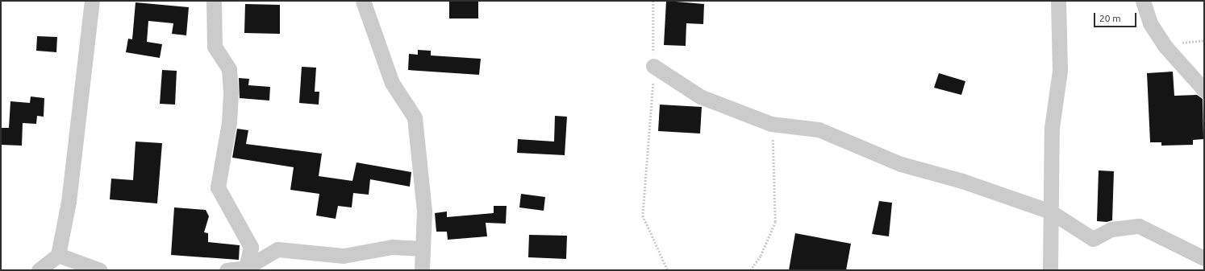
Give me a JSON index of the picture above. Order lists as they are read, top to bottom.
{
  "scale_bar": "20 m"
}
